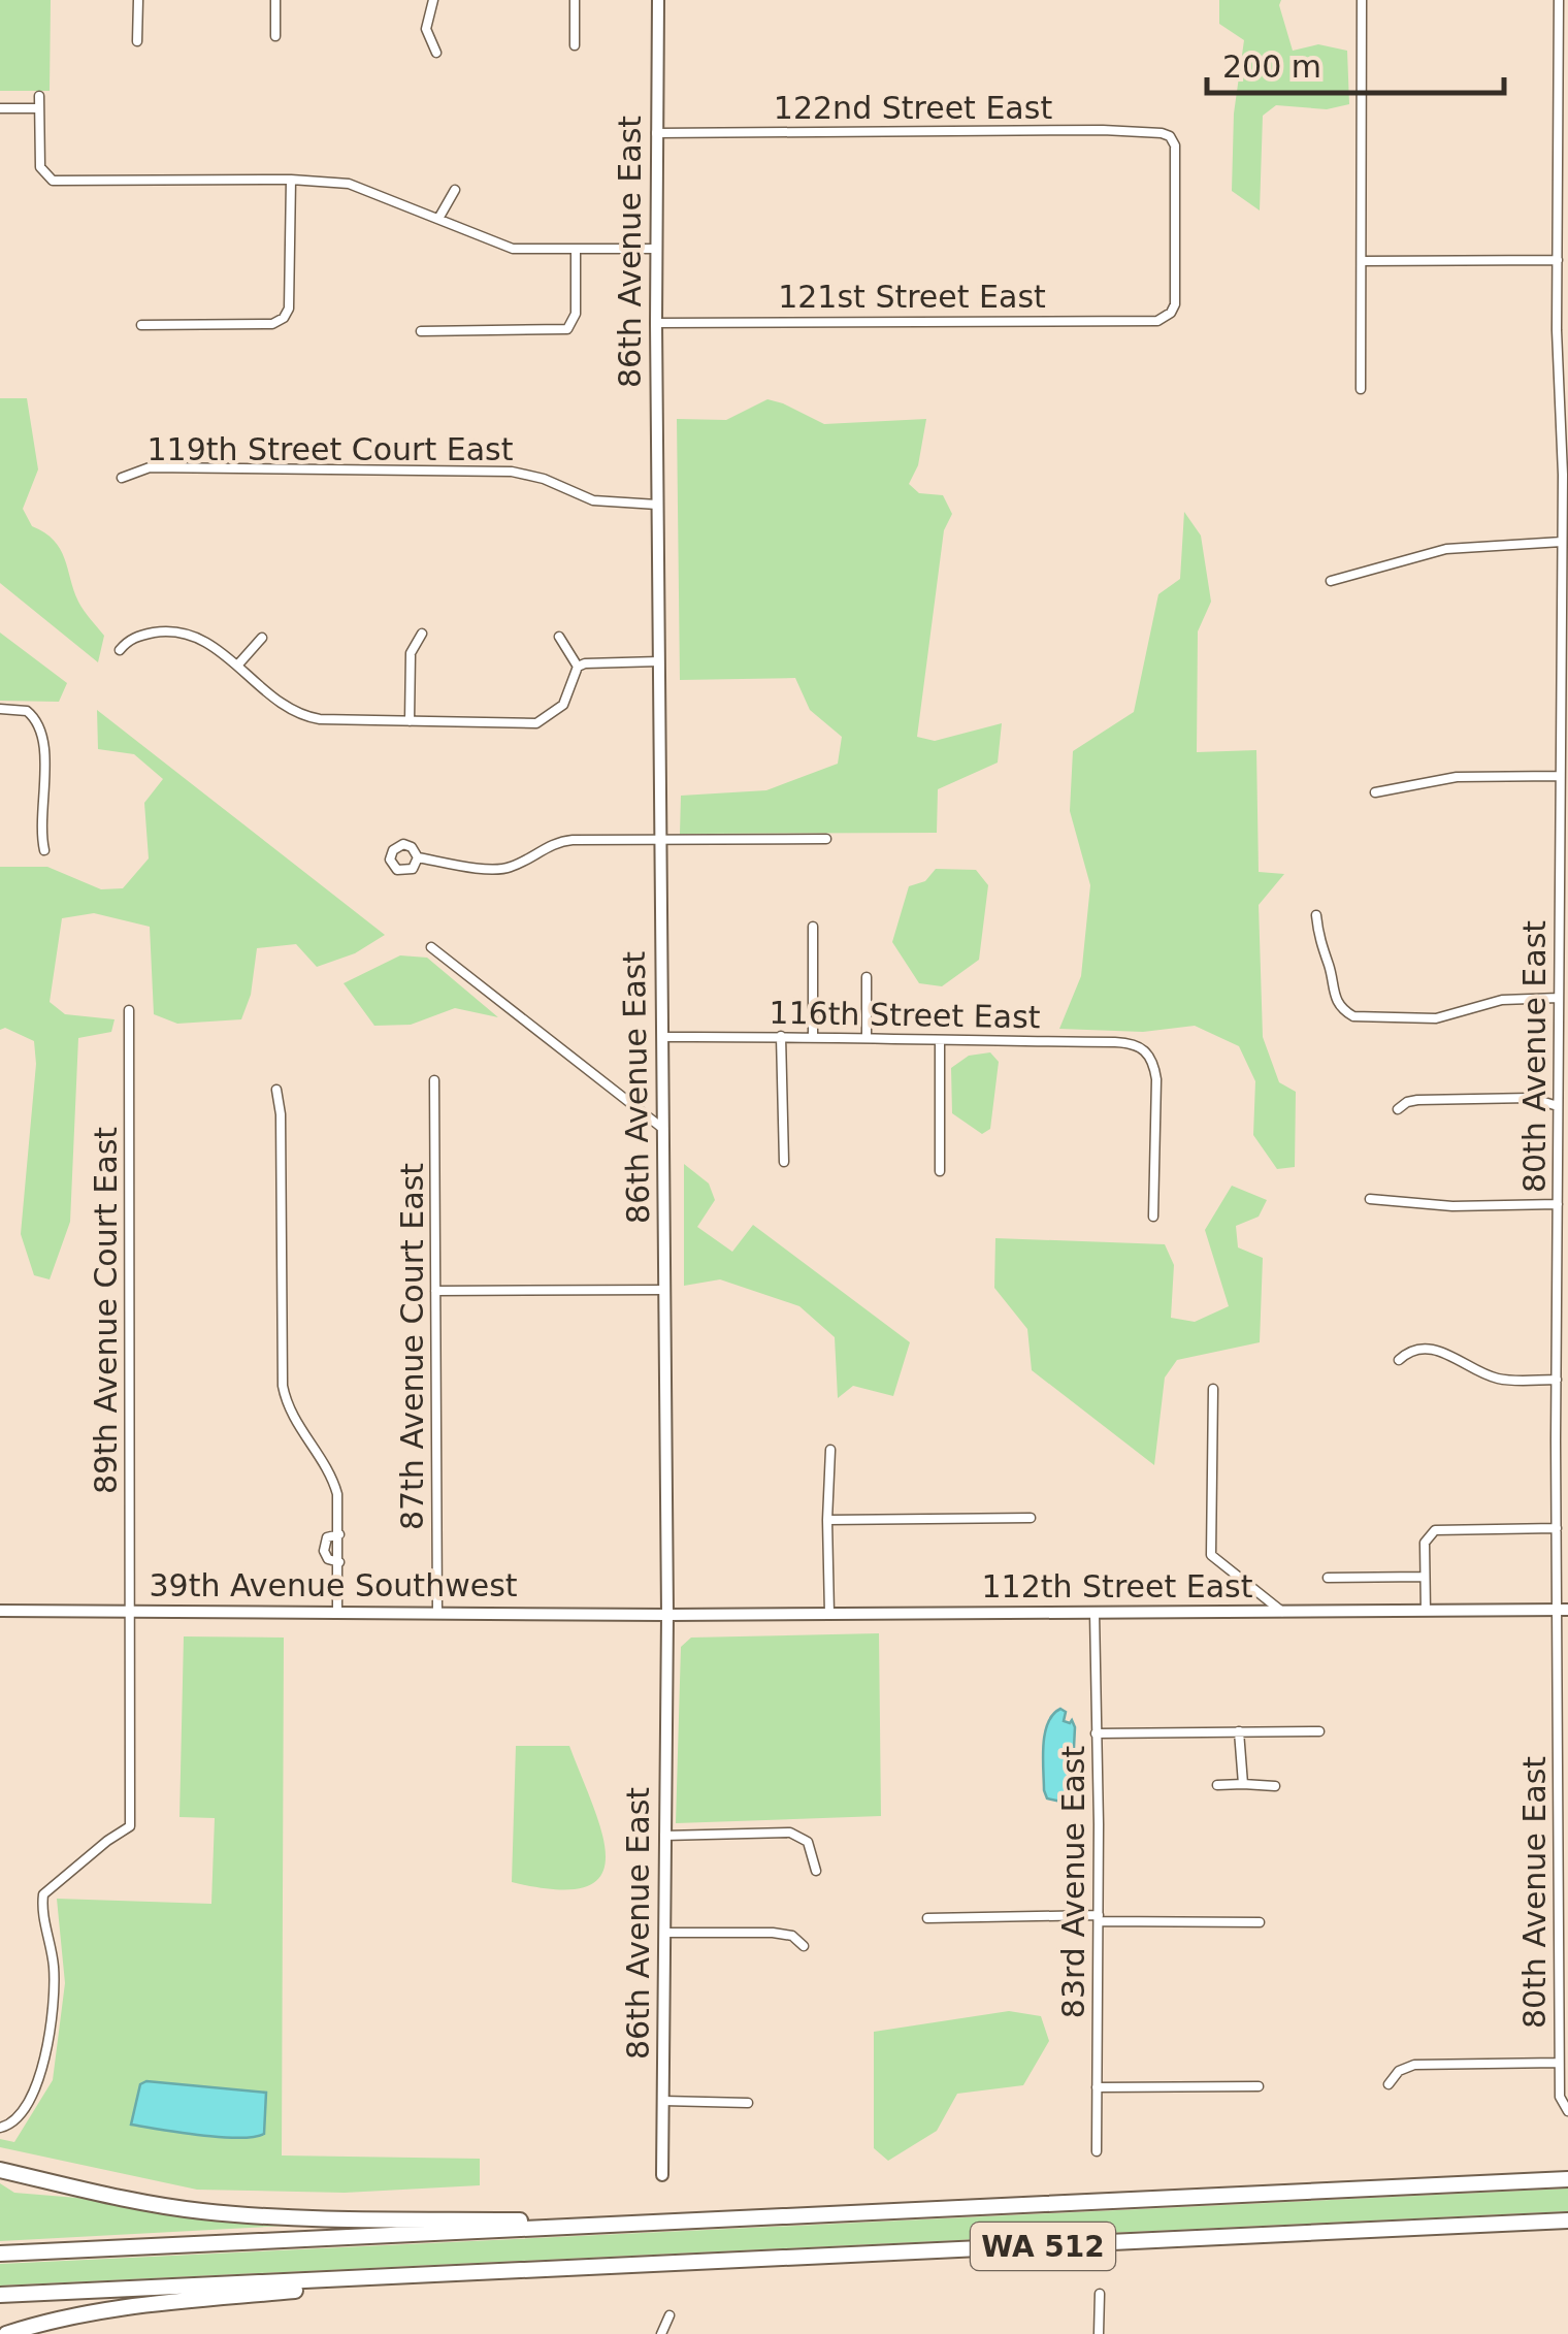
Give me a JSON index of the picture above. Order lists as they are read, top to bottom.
{
  "streets": {
    "highway": ["WA 512"],
    "street": [
      "122nd Street East",
      "86th Avenue East",
      "121st Street East",
      "119th Street Court East",
      "116th Street East",
      "80th Avenue East",
      "89th Avenue Court East",
      "87th Avenue Court East",
      "39th Avenue Southwest",
      "112th Street East",
      "83rd Avenue East"
    ]
  },
  "crossings": [
    ["122nd Street East", "86th Avenue East"],
    ["122nd Street East", "121st Street East"],
    ["86th Avenue East", "121st Street East"],
    ["86th Avenue East", "119th Street Court East"],
    ["86th Avenue East", "116th Street East"],
    ["86th Avenue East", "39th Avenue Southwest"],
    ["86th Avenue East", "112th Street East"],
    ["80th Avenue East", "112th Street East"],
    ["89th Avenue Court East", "39th Avenue Southwest"],
    ["87th Avenue Court East", "39th Avenue Southwest"],
    ["39th Avenue Southwest", "112th Street East"],
    ["112th Street East", "83rd Avenue East"]
  ],
  "scale_bar": "200 m"
}
